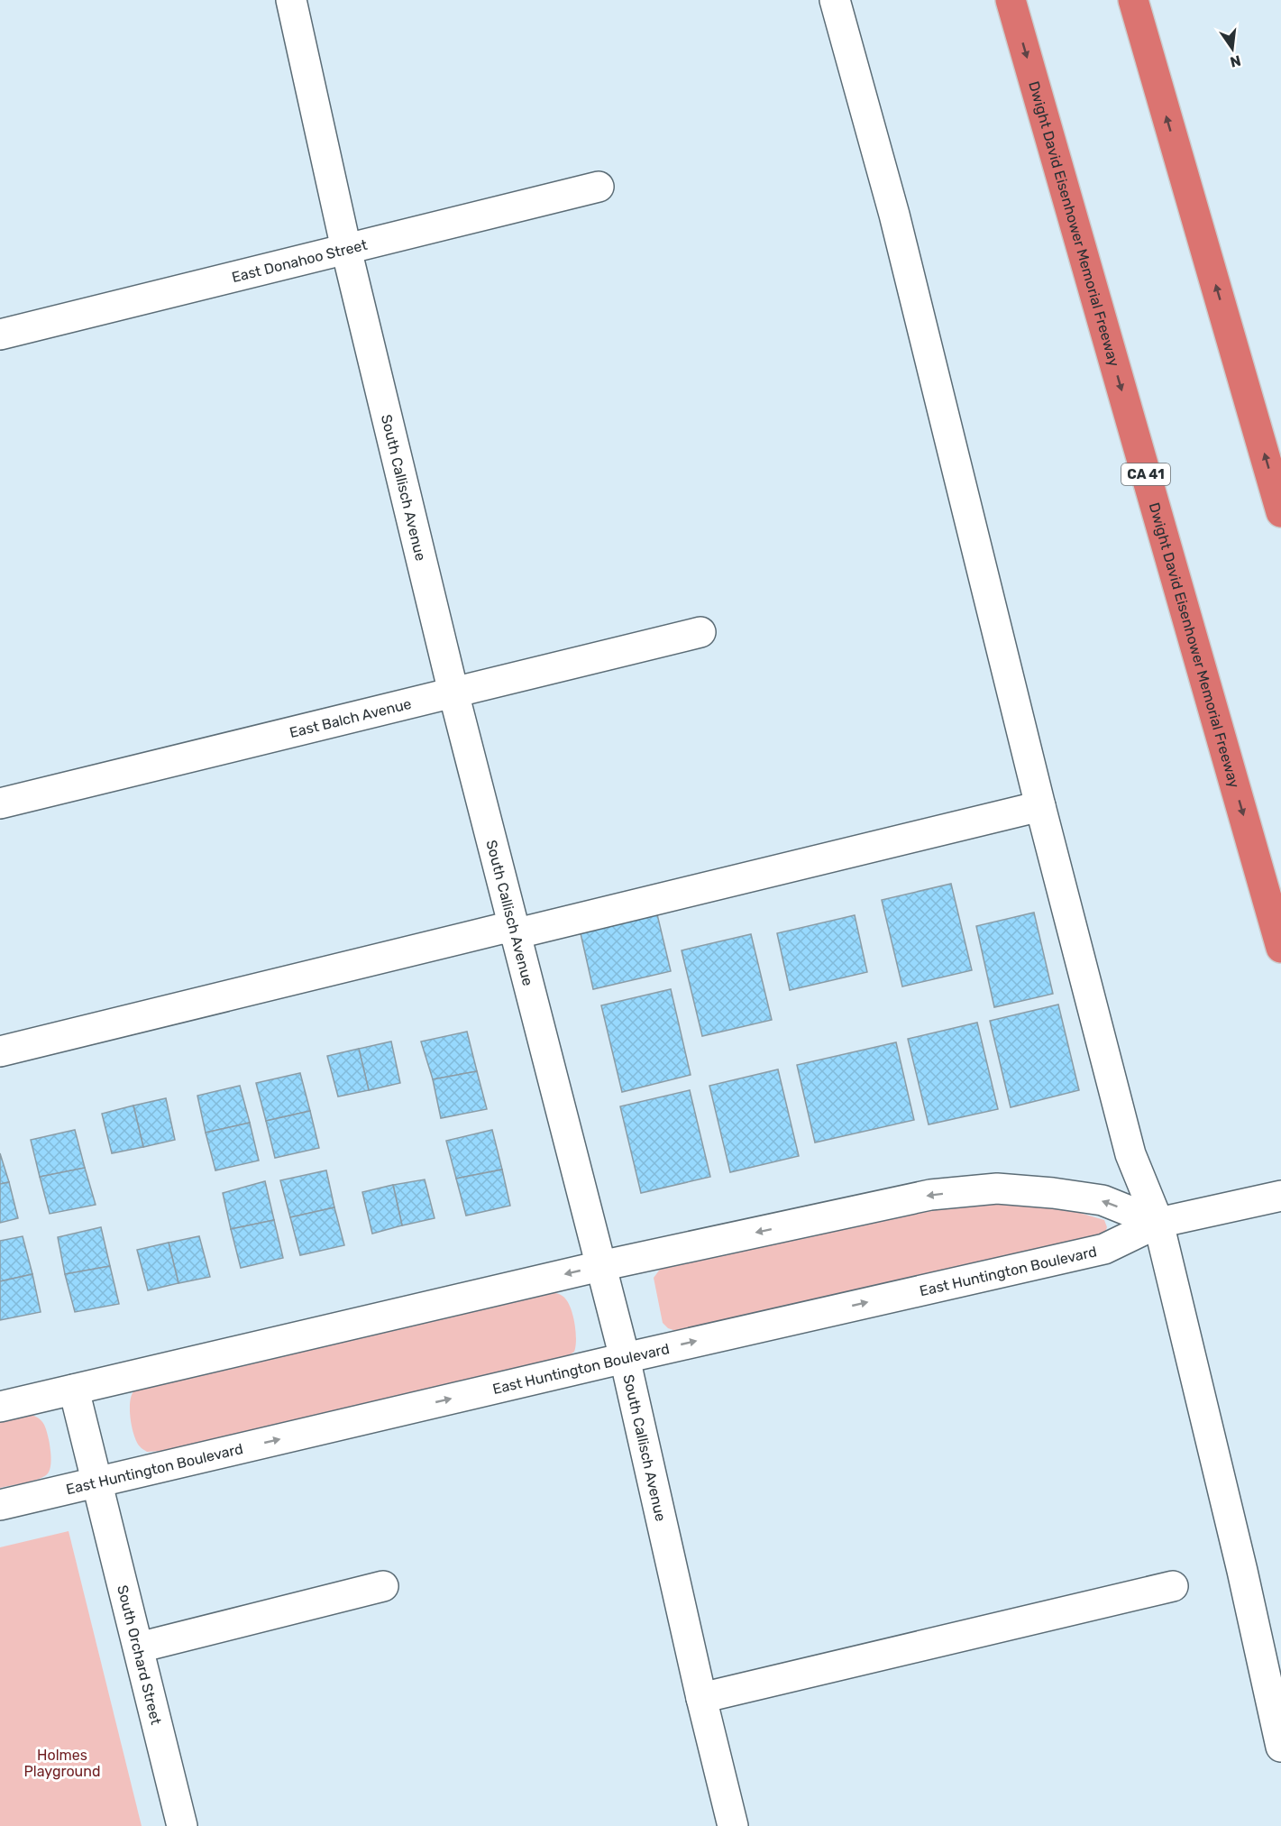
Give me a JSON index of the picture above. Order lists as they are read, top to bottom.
{
  "streets": {
    "highway": ["Dwight David Eisenhower Memorial Freeway", "CA 41"],
    "street": [
      "East Donahoo Street",
      "South Callisch Avenue",
      "East Balch Avenue",
      "East Huntington Boulevard",
      "South Orchard Street"
    ]
  },
  "crossings": [
    ["East Donahoo Street", "South Callisch Avenue"],
    ["South Callisch Avenue", "East Balch Avenue"],
    ["South Callisch Avenue", "East Huntington Boulevard"],
    ["East Huntington Boulevard", "South Orchard Street"]
  ],
  "parks": ["Holmes Playground"],
  "north": "bottom"
}
